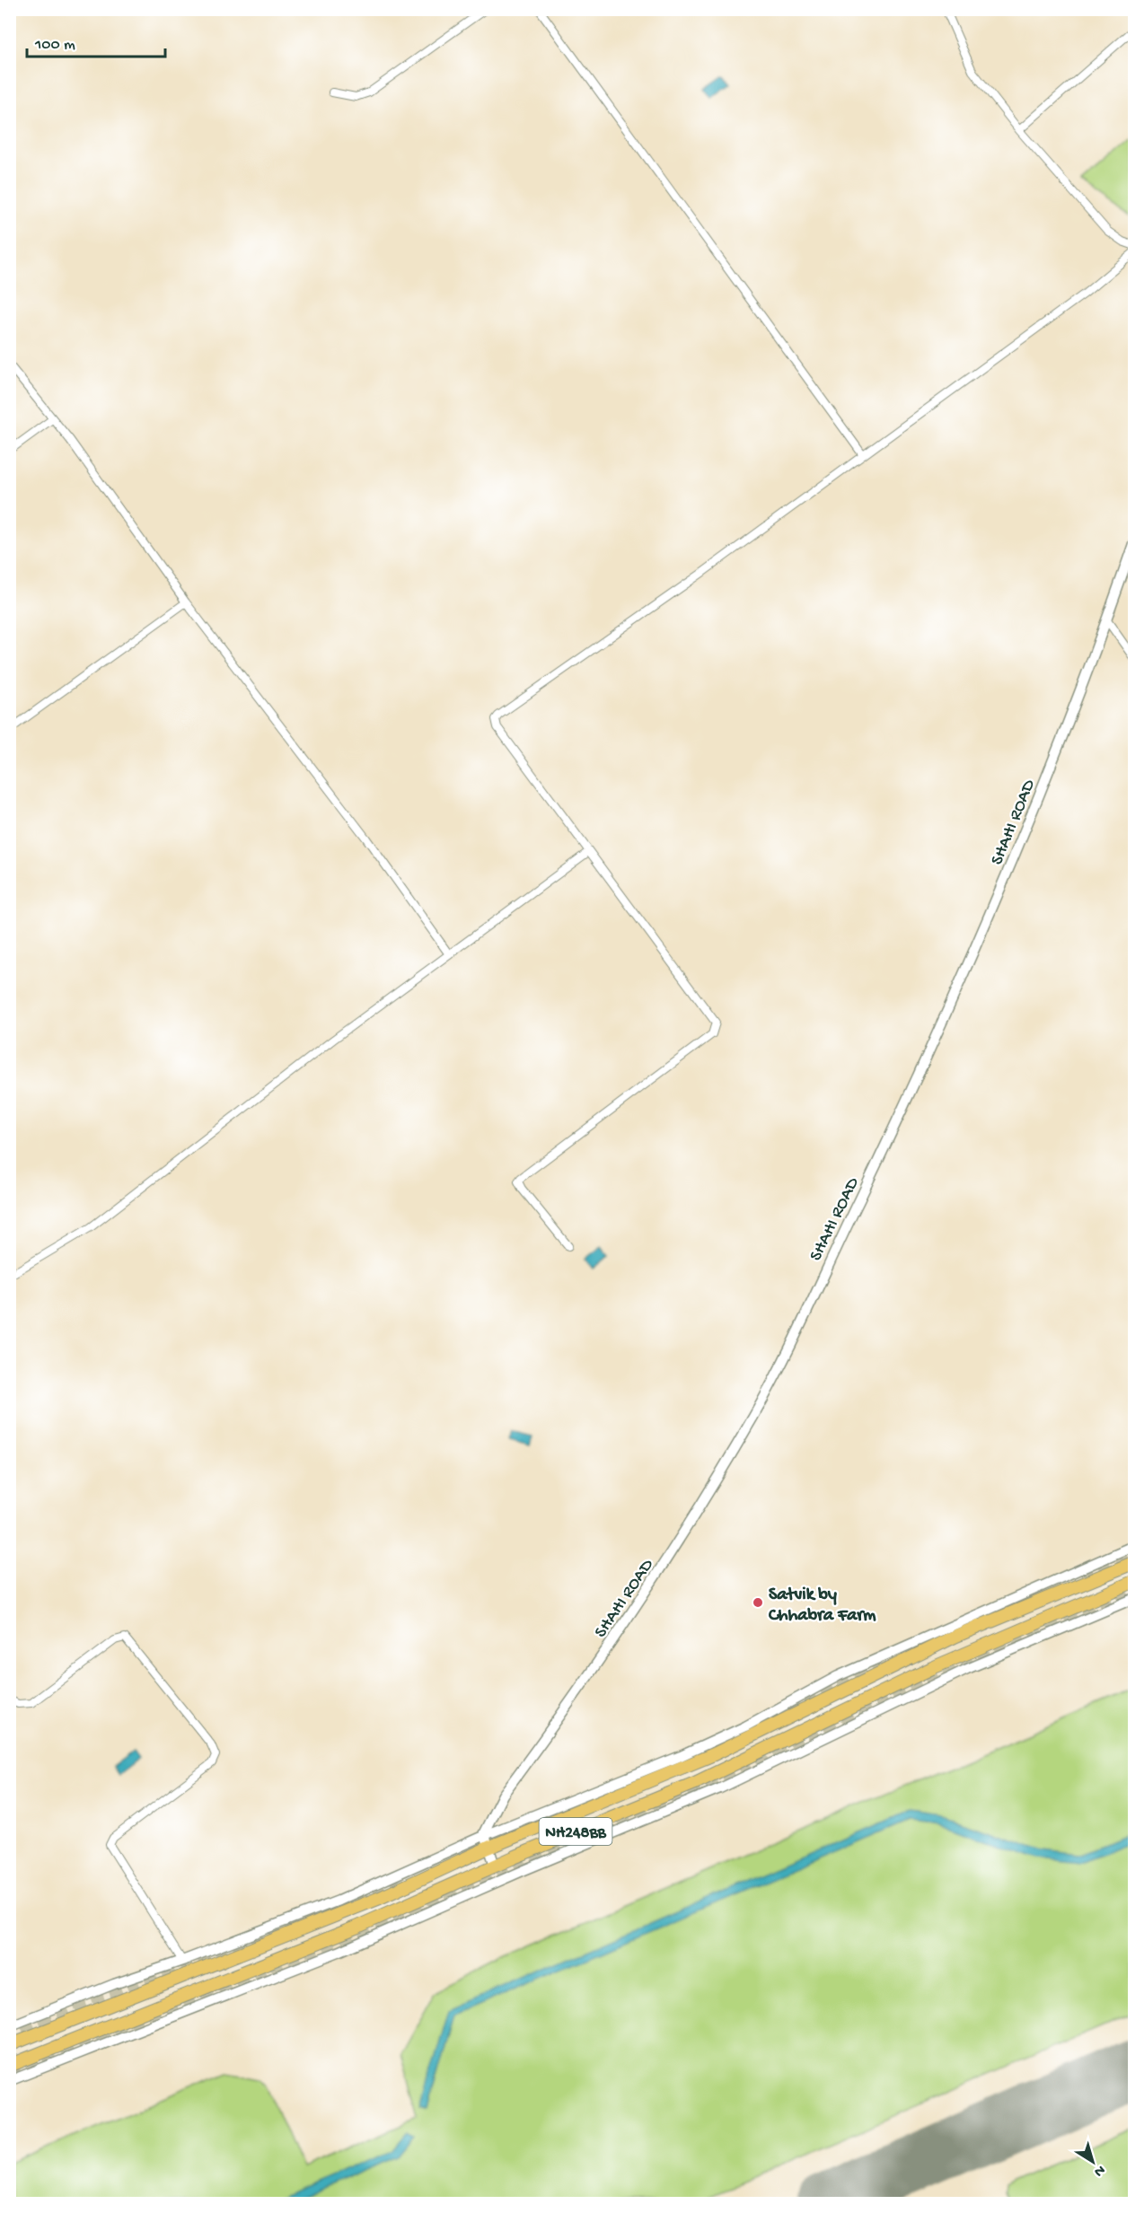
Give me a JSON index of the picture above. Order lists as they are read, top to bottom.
{
  "streets": {
    "highway": ["NH248BB"],
    "street": ["SHAHI ROAD"]
  },
  "places": ["Satvik by Chhabra Farm"],
  "scale_bar": "100 m",
  "north": "bottom right"
}
